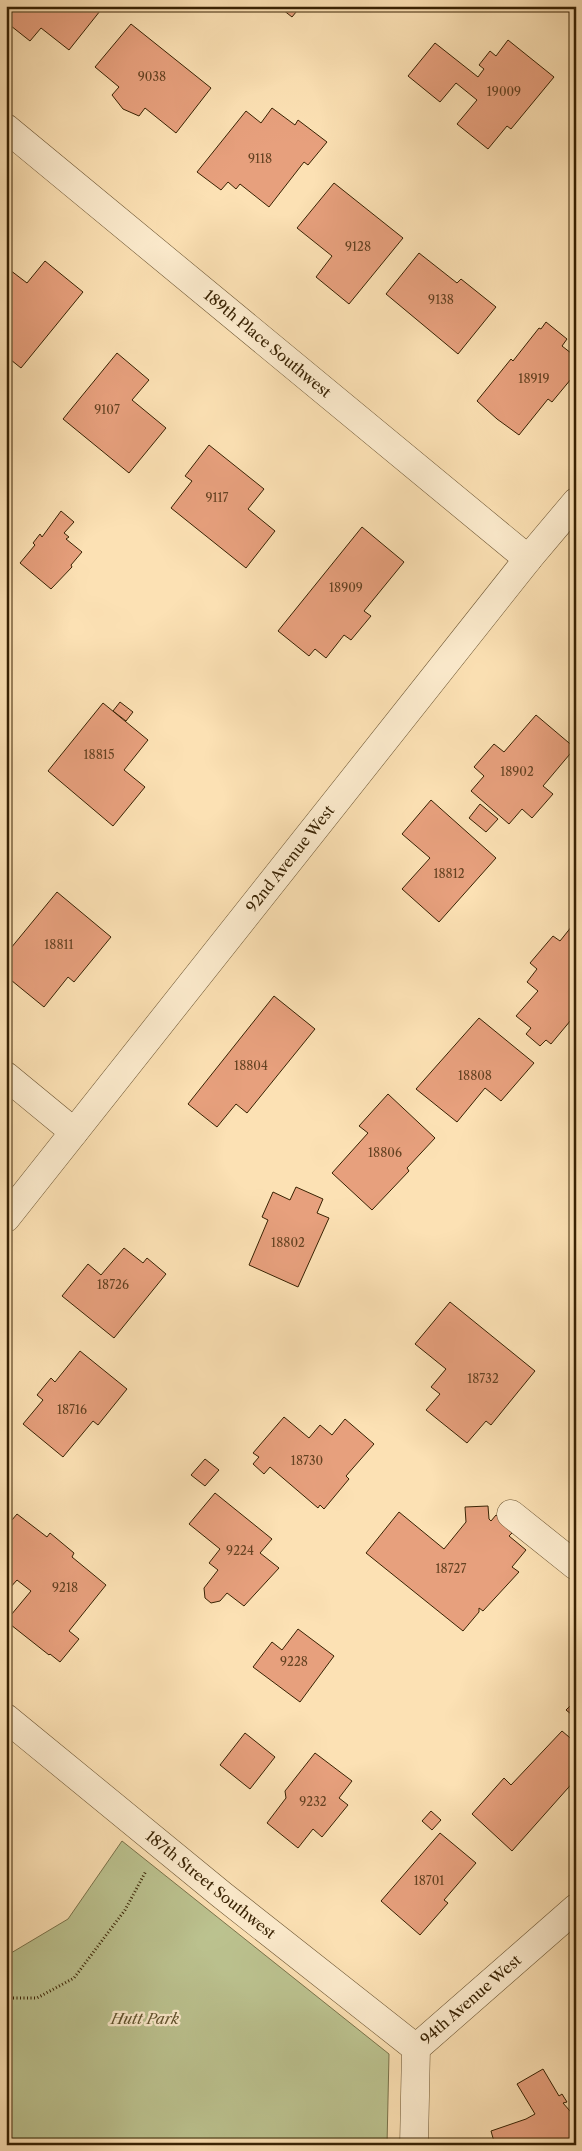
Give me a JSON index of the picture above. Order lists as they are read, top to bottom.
{
  "streets": {
    "street": [
      "189th Place Southwest",
      "92nd Avenue West",
      "187th Street Southwest",
      "94th Avenue West"
    ]
  },
  "crossings": [
    ["189th Place Southwest", "92nd Avenue West"],
    ["187th Street Southwest", "94th Avenue West"]
  ],
  "parks": ["Hutt Park"],
  "house_numbers": [
    "9038",
    "19009",
    "9118",
    "9128",
    "9138",
    "18919",
    "9107",
    "9117",
    "18909",
    "18815",
    "18902",
    "18812",
    "18811",
    "18804",
    "18808",
    "18806",
    "18802",
    "18726",
    "18732",
    "18716",
    "18730",
    "9224",
    "18727",
    "9218",
    "9228",
    "9232",
    "18701"
  ]
}
